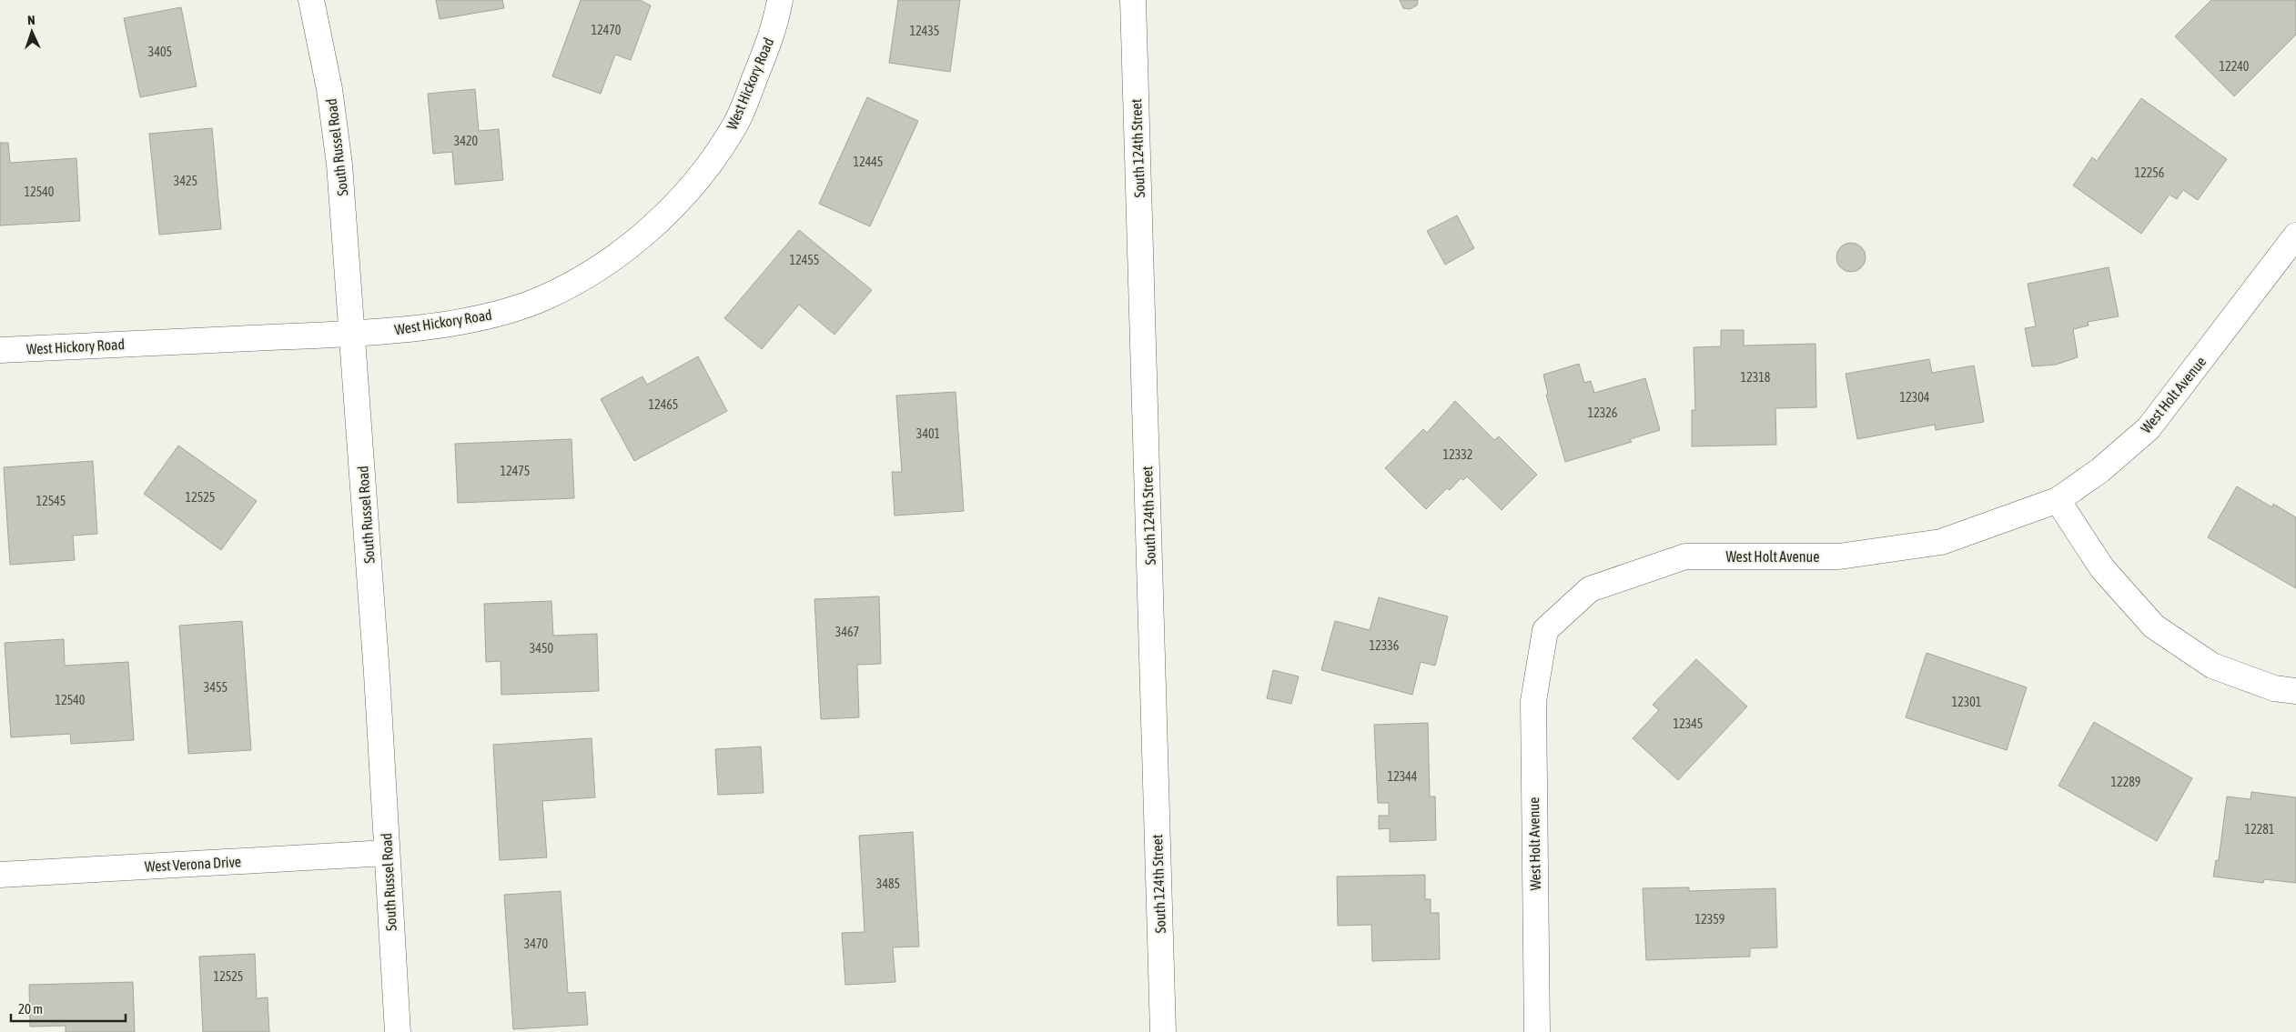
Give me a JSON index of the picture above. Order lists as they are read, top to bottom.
{
  "streets": {
    "street": [
      "West Hickory Road",
      "South Russel Road",
      "South 124th Street",
      "West Holt Avenue",
      "West Verona Drive"
    ]
  },
  "crossings": [
    ["West Hickory Road", "South Russel Road"],
    ["South Russel Road", "West Verona Drive"]
  ],
  "house_numbers": [
    "12470",
    "12435",
    "3405",
    "12240",
    "3420",
    "12445",
    "12256",
    "3425",
    "12540",
    "12455",
    "12318",
    "12304",
    "12465",
    "12326",
    "3401",
    "12332",
    "12475",
    "12525",
    "12545",
    "3467",
    "12336",
    "3450",
    "3455",
    "12540",
    "12301",
    "12345",
    "12344",
    "12289",
    "12281",
    "3485",
    "12359",
    "3470",
    "12525"
  ],
  "scale_bar": "20 m",
  "north": "top"
}
